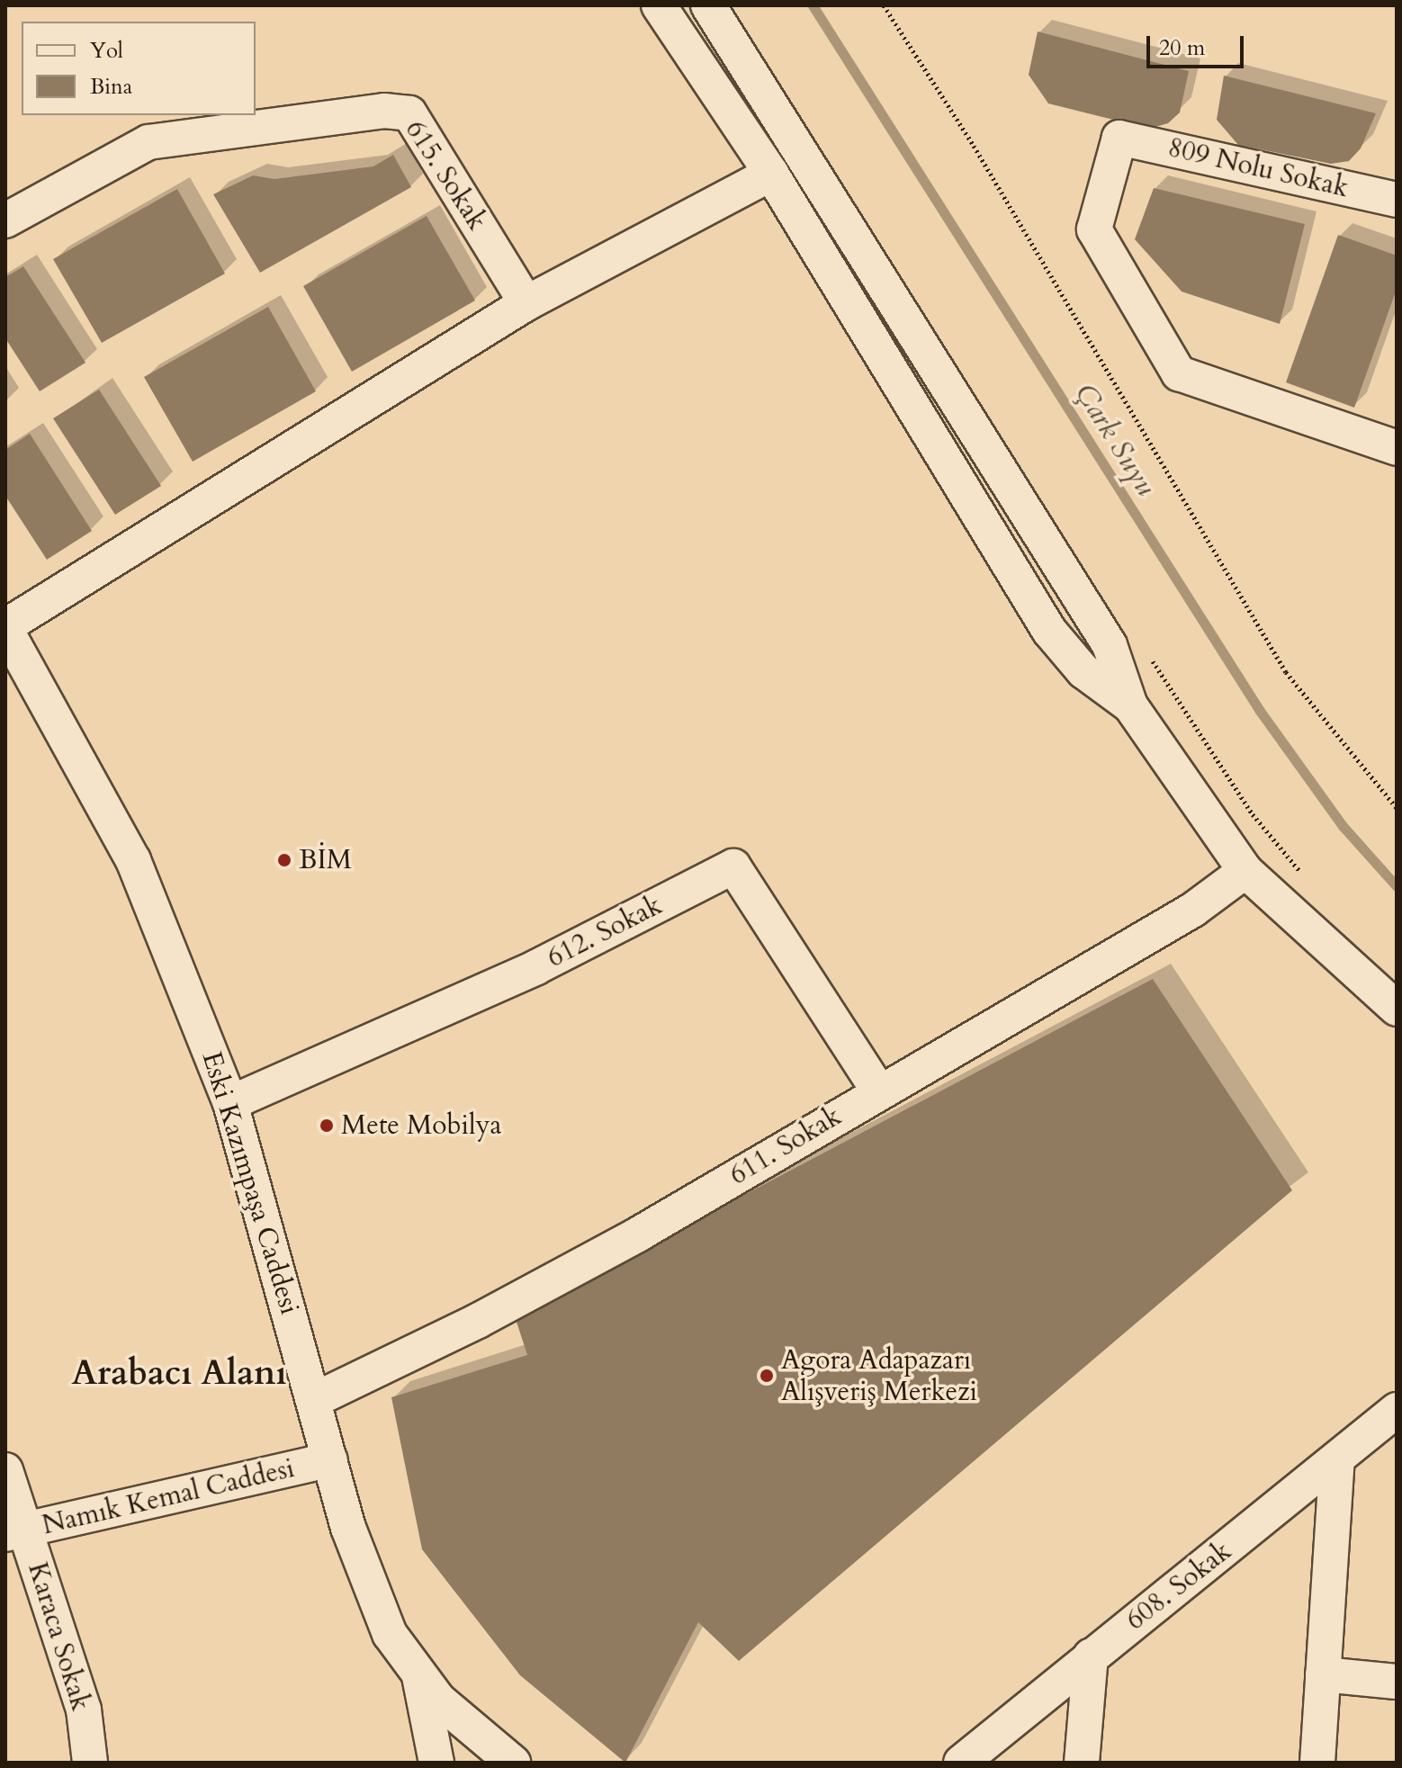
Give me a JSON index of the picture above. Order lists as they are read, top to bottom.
{
  "streets": {
    "street": [
      "809 Nolu Sokak",
      "615. Sokak",
      "612. Sokak",
      "611. Sokak",
      "Eski Kazımpaşa Caddesi",
      "Namık Kemal Caddesi",
      "608. Sokak",
      "Karaca Sokak"
    ]
  },
  "crossings": [
    ["612. Sokak", "611. Sokak"],
    ["612. Sokak", "Eski Kazımpaşa Caddesi"],
    ["611. Sokak", "Eski Kazımpaşa Caddesi"],
    ["Eski Kazımpaşa Caddesi", "Namık Kemal Caddesi"],
    ["Namık Kemal Caddesi", "Karaca Sokak"]
  ],
  "districts": ["Arabacı Alanı"],
  "water": ["Çark Suyu"],
  "places": ["BİM", "Mete Mobilya", "Agora Adapazarı Alışveriş Merkezi"],
  "legend": ["Yol", "Bina"],
  "scale_bar": "20 m"
}
